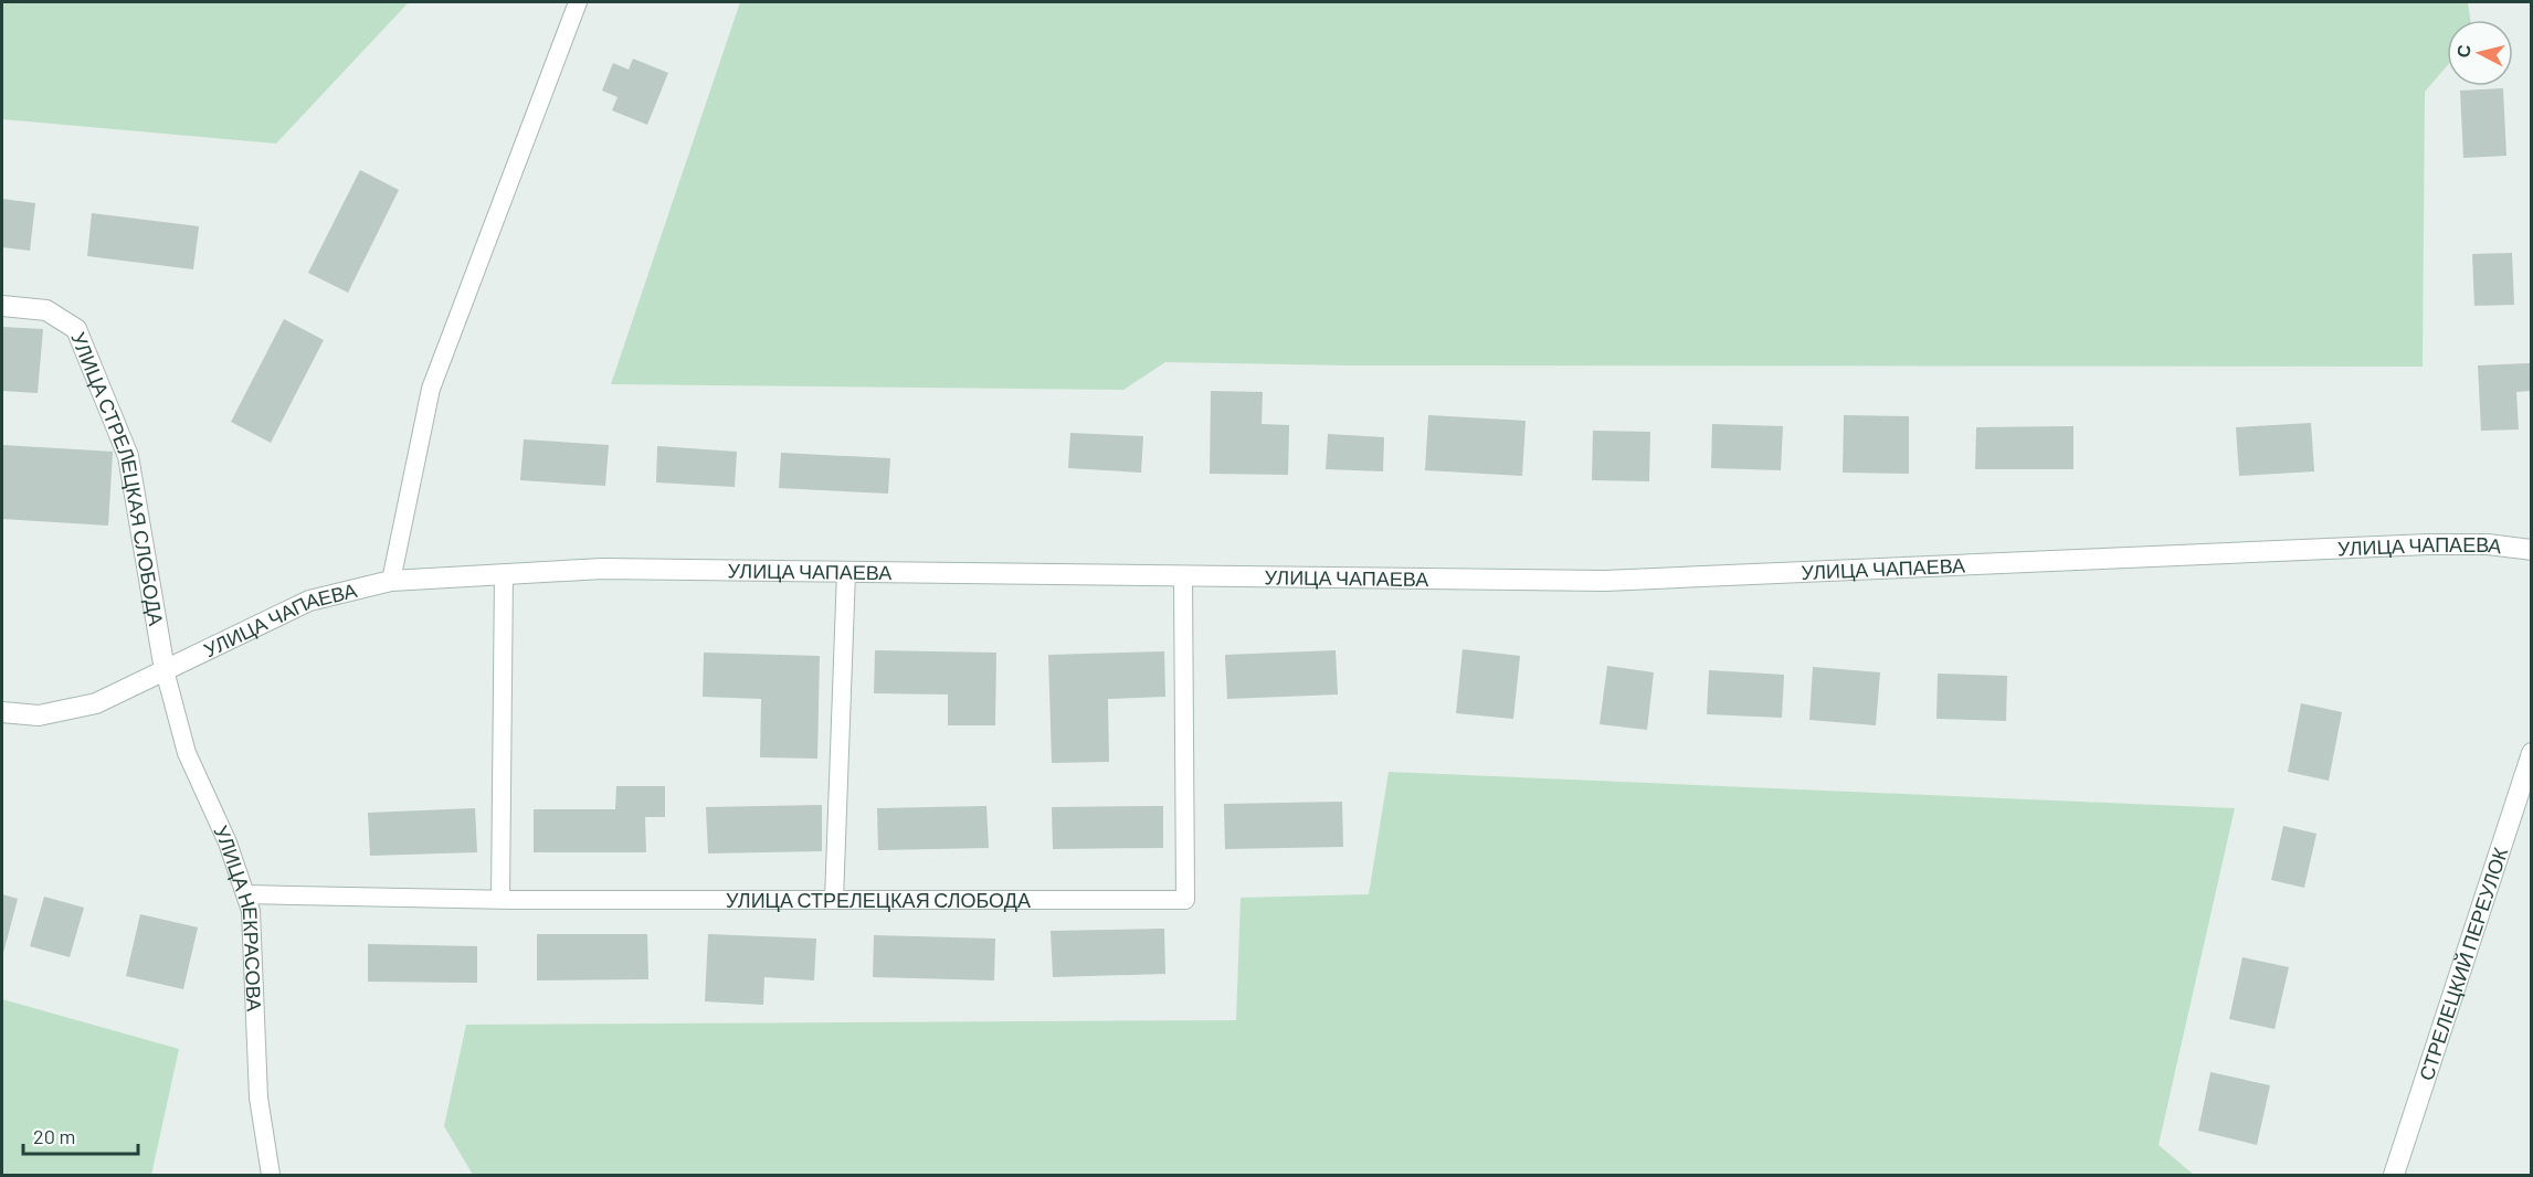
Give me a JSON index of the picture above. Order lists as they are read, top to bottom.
{
  "streets": {
    "street": ["УЛИЦА СТРЕЛЕЦКАЯ СЛОБОДА", "УЛИЦА ЧАПАЕВА", "СТРЕЛЕЦКИЙ ПЕРЕУЛОК"],
    "lane": ["УЛИЦА НЕКРАСОВА"]
  },
  "crossings": [
    ["УЛИЦА СТРЕЛЕЦКАЯ СЛОБОДА", "УЛИЦА ЧАПАЕВА"],
    ["УЛИЦА СТРЕЛЕЦКАЯ СЛОБОДА", "УЛИЦА НЕКРАСОВА"],
    ["УЛИЦА ЧАПАЕВА", "УЛИЦА НЕКРАСОВА"]
  ],
  "scale_bar": "20 m",
  "north": "left"
}
